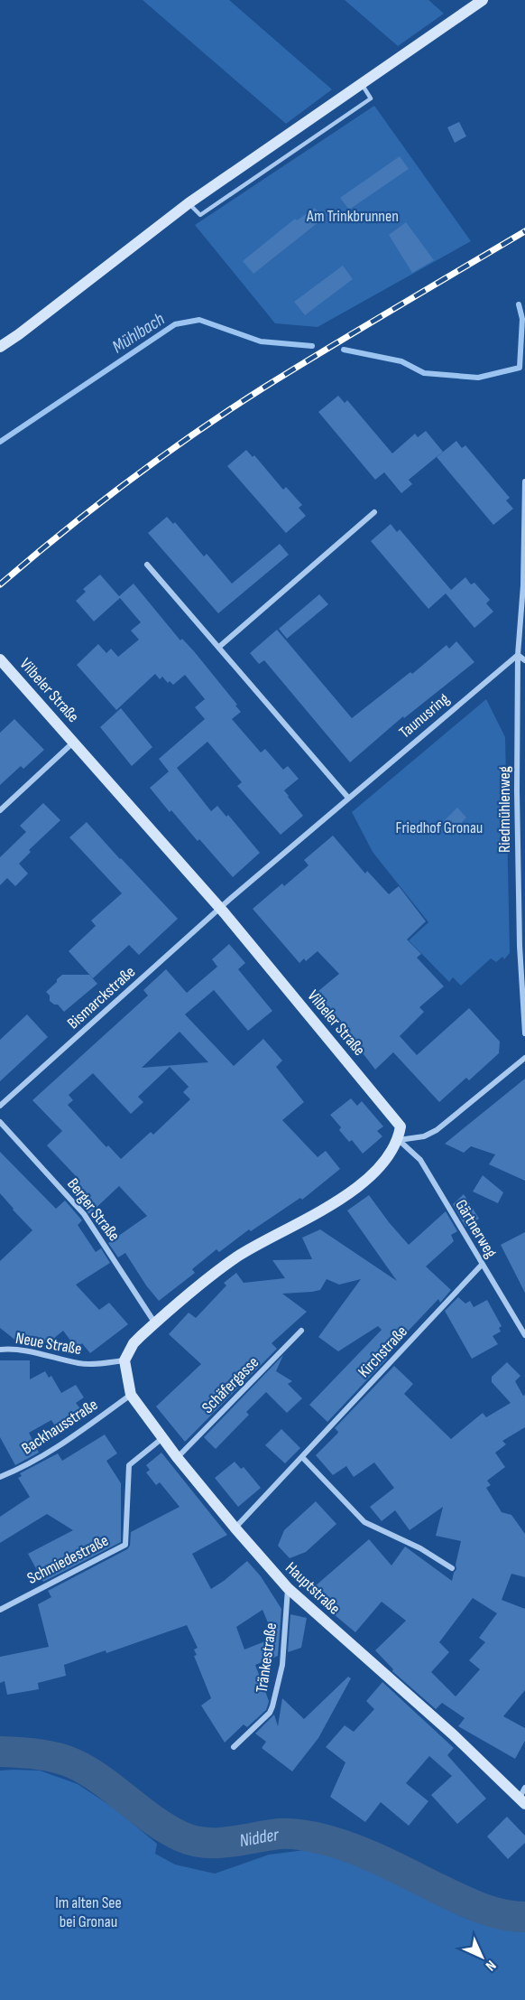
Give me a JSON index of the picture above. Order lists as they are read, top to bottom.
{
  "streets": {
    "street": [
      "Vilbeler Straße",
      "Taunusring",
      "Riedmühlenweg",
      "Bismarckstraße",
      "Berger Straße",
      "Gärtnerweg",
      "Neue Straße",
      "Kirchstraße",
      "Schäfergasse",
      "Backhausstraße",
      "Schmiedestraße",
      "Hauptstraße",
      "Tränkestraße"
    ]
  },
  "crossings": [
    ["Vilbeler Straße", "Taunusring"],
    ["Vilbeler Straße", "Bismarckstraße"],
    ["Vilbeler Straße", "Gärtnerweg"],
    ["Taunusring", "Riedmühlenweg"],
    ["Taunusring", "Bismarckstraße"],
    ["Gärtnerweg", "Kirchstraße"],
    ["Neue Straße", "Hauptstraße"],
    ["Kirchstraße", "Hauptstraße"],
    ["Schäfergasse", "Hauptstraße"],
    ["Backhausstraße", "Hauptstraße"],
    ["Schmiedestraße", "Hauptstraße"],
    ["Hauptstraße", "Tränkestraße"]
  ],
  "water": ["Mühlbach", "Nidder"],
  "parks": ["Am Trinkbrunnen", "Friedhof Gronau", "Im alten See bei Gronau"],
  "north": "bottom right"
}
